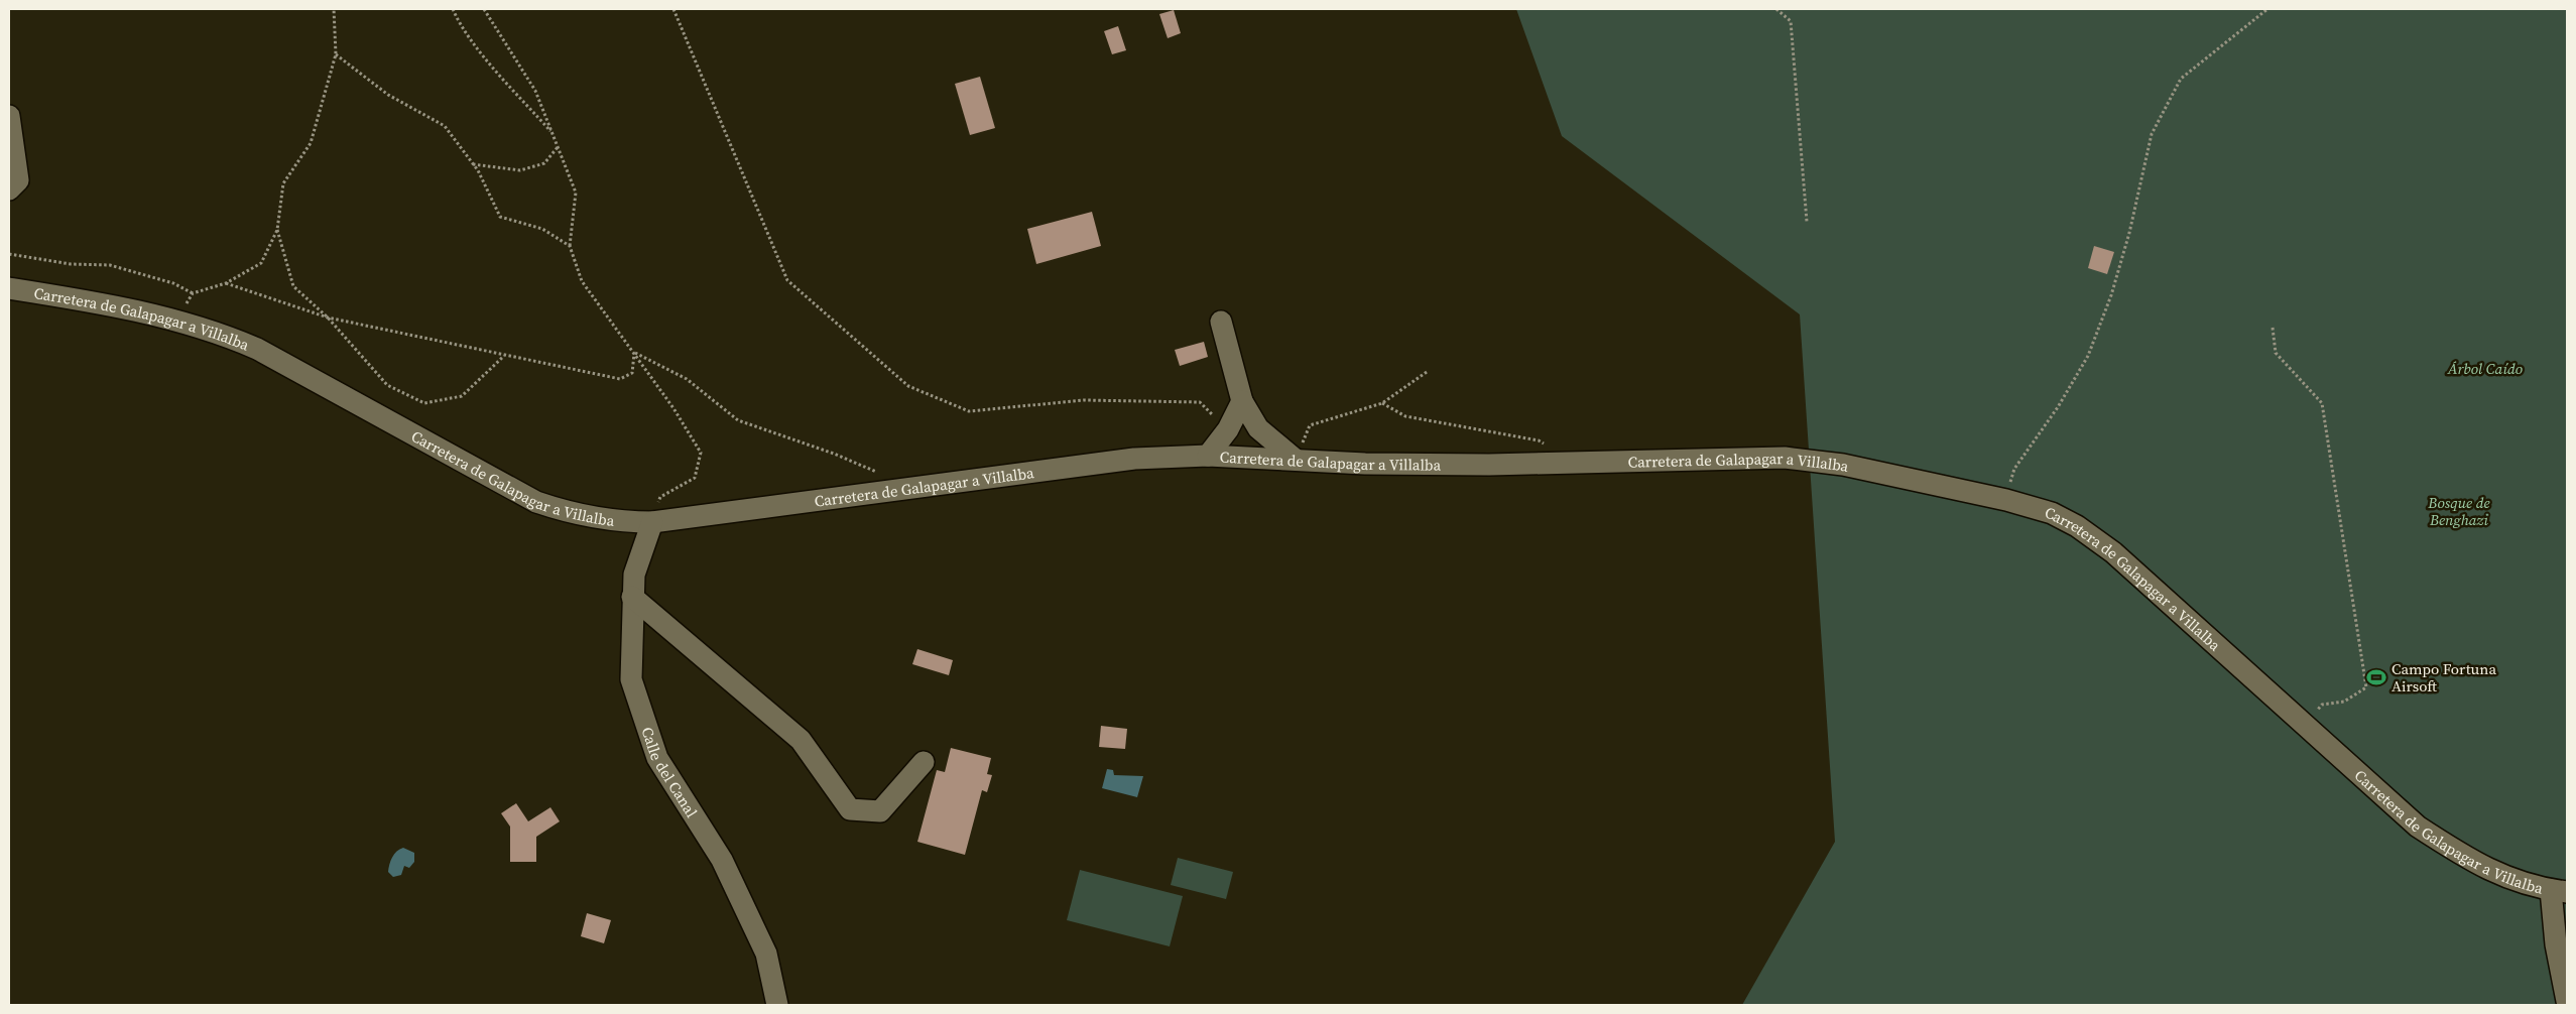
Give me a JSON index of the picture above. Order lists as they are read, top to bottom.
{
  "streets": {
    "street": ["Carretera de Galapagar a Villalba", "Calle del Canal"]
  },
  "crossings": [
    ["Carretera de Galapagar a Villalba", "Calle del Canal"]
  ],
  "parks": ["Árbol Caído", "Bosque de Benghazi"],
  "places": {
    "sports": ["Campo Fortuna Airsoft"]
  }
}
